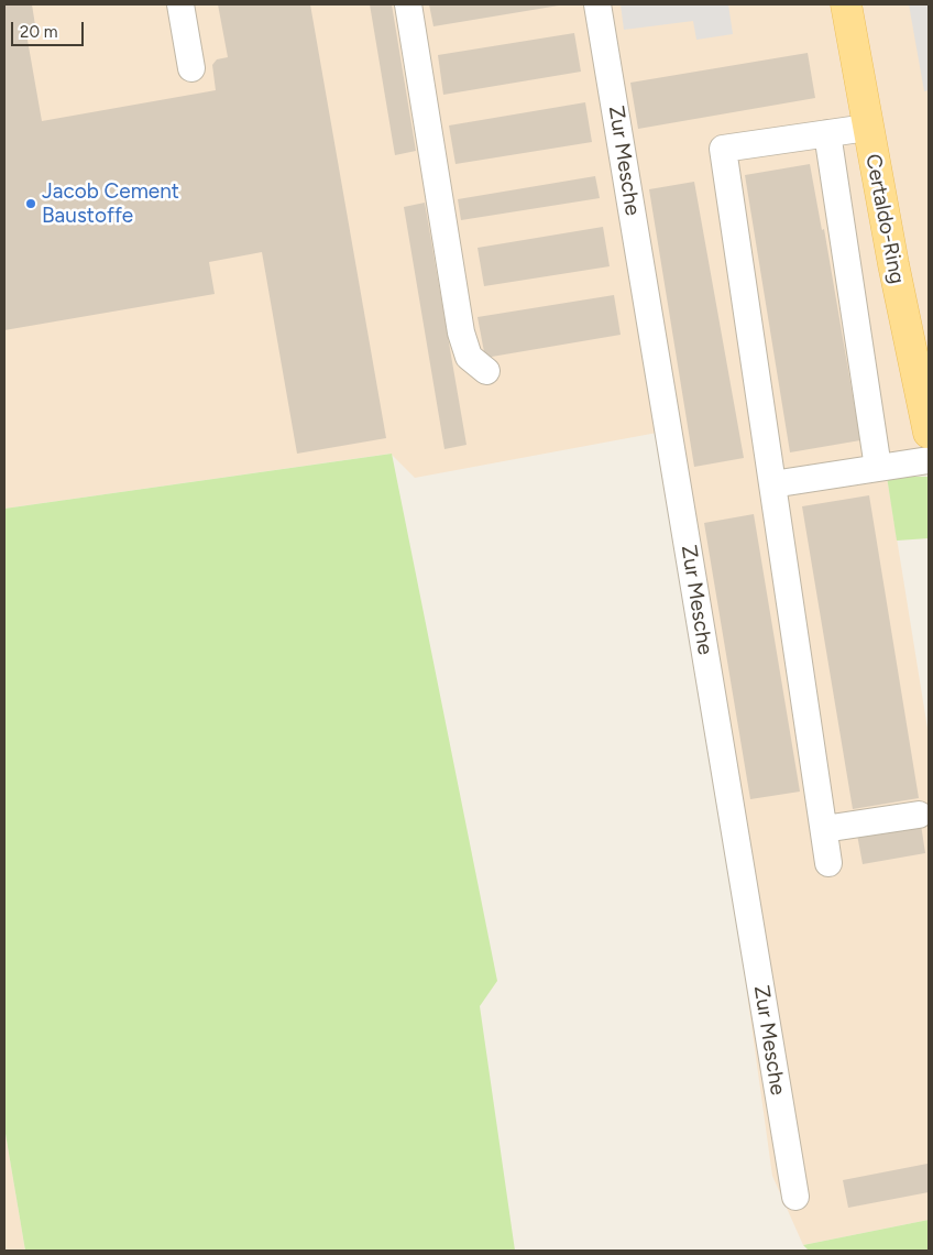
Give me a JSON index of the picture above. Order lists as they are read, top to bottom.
{
  "streets": {
    "main road": ["Certaldo-Ring"],
    "lane": ["Zur Mesche"]
  },
  "places": ["Jacob Cement Baustoffe"],
  "scale_bar": "20 m"
}
